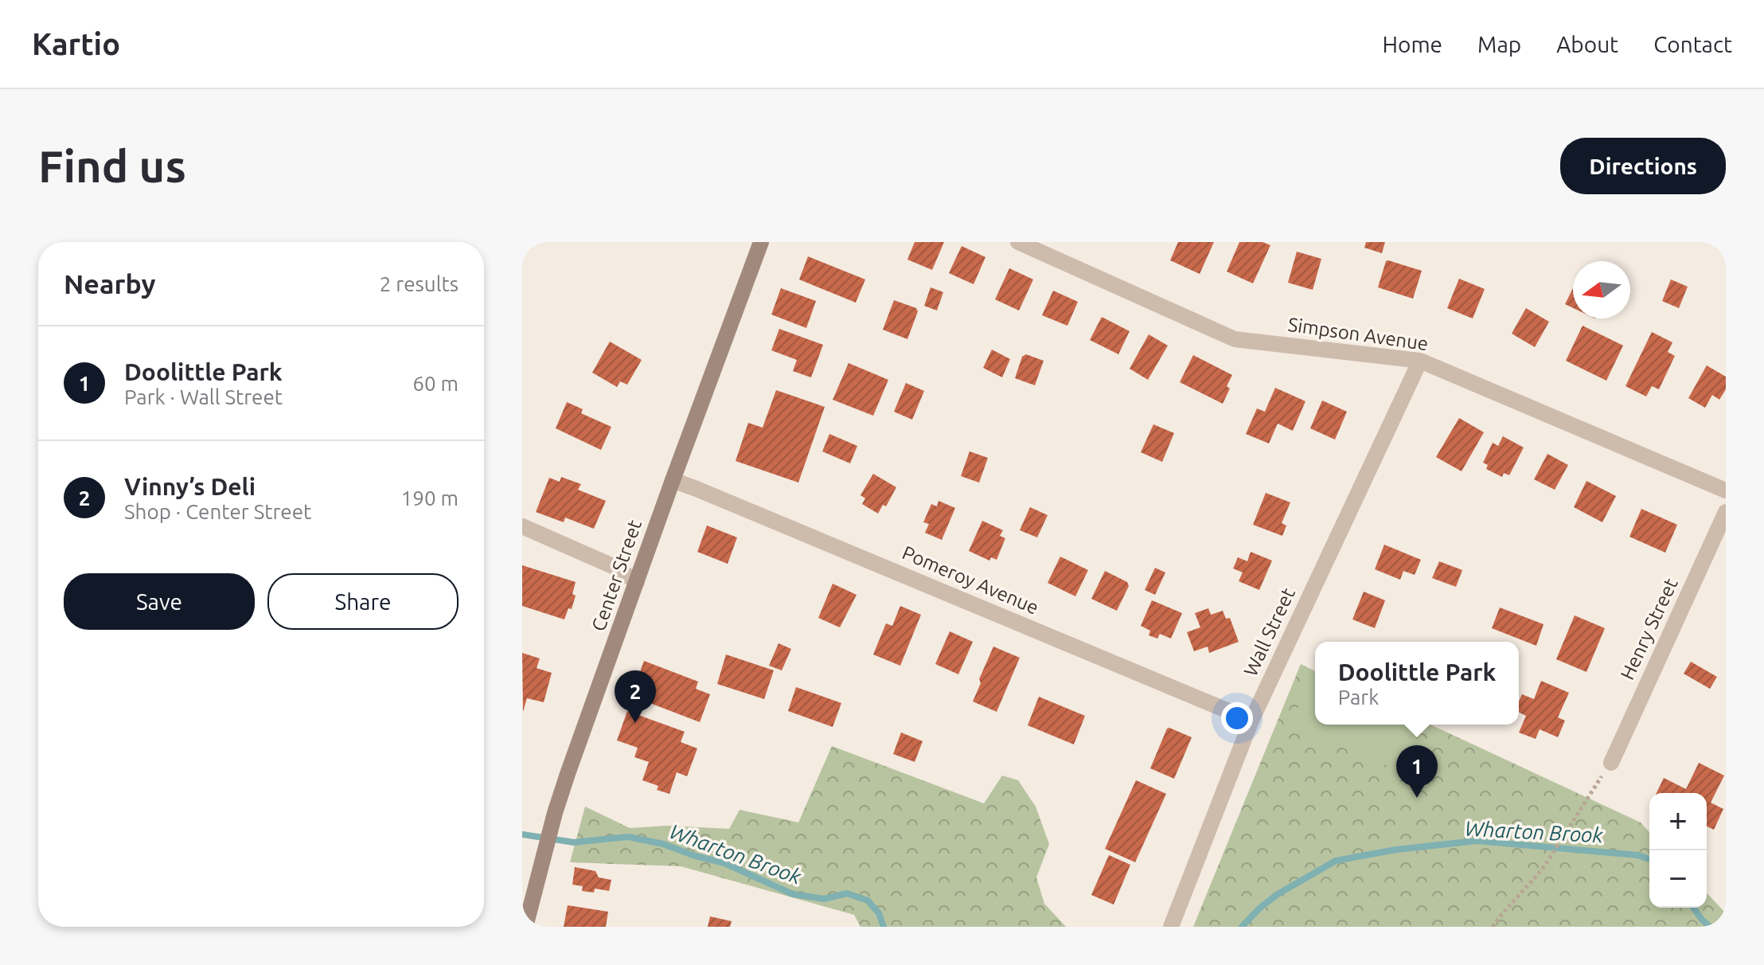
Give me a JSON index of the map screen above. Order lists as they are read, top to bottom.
{
  "streets": {
    "main road": ["Center Street"],
    "street": [
      "Simpson Avenue",
      "Pomeroy Avenue",
      "Henry Street",
      "Wall Street"
    ]
  },
  "crossings": [
    ["Simpson Avenue", "Wall Street"],
    ["Center Street", "Pomeroy Avenue"],
    ["Pomeroy Avenue", "Wall Street"]
  ],
  "water": ["Wharton Brook"],
  "north": "left",
  "page": {
    "header": "Kartio",
    "nav": [
      "Home",
      "Map",
      "About",
      "Contact"
    ],
    "buttons": [
      "Directions",
      ["Save", "Share"]
    ],
    "title": "Find us",
    "heading": ["Nearby", "2 results"],
    "list": [
      {
        "mark": "1",
        "name": "Doolittle Park",
        "note": "Park · Wall Street",
        "value": "60 m"
      },
      {
        "mark": "2",
        "name": "Vinny’s Deli",
        "note": "Shop · Center Street",
        "value": "190 m"
      }
    ],
    "popup": ["Doolittle Park", "Park"],
    "pins": ["2", "1"],
    "map_buttons": ["+", "−"]
  }
}
